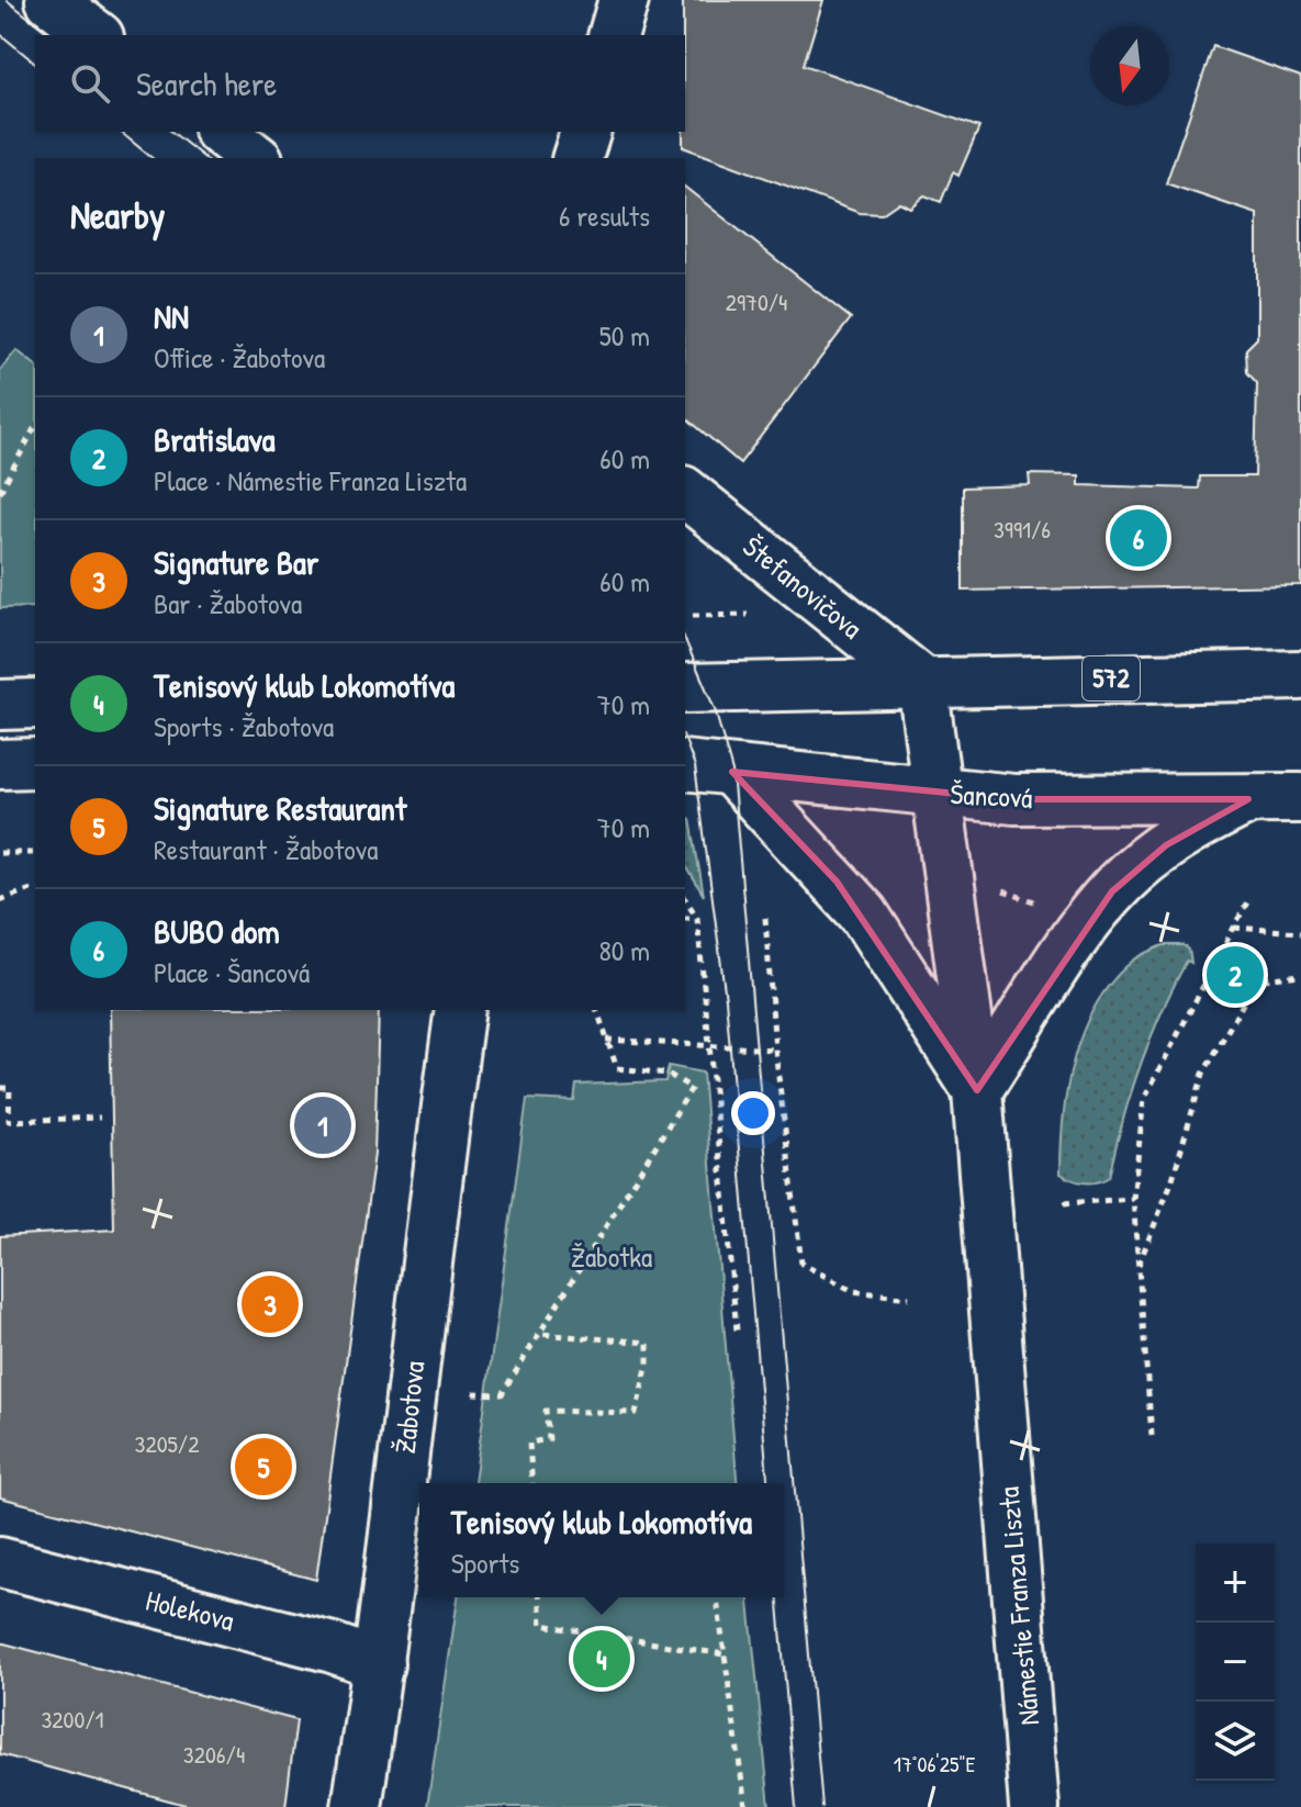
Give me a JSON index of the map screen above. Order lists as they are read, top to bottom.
{
  "streets": {
    "street": [
      "Štefanovičova",
      "572",
      "Šancová",
      "Žabotova",
      "Námestie Franza Liszta",
      "Holekova"
    ]
  },
  "crossings": [
    ["Štefanovičova", "572"],
    ["Štefanovičova", "Námestie Franza Liszta"],
    ["572", "Námestie Franza Liszta"],
    ["Šancová", "Námestie Franza Liszta"],
    ["Žabotova", "Holekova"]
  ],
  "parks": ["Žabotka"],
  "house_numbers": [
    "2970/4",
    "3991/6",
    "3205/2",
    "3200/1",
    "3206/4"
  ],
  "north": "bottom",
  "page": {
    "search": "Search here",
    "heading": ["Nearby", "6 results"],
    "list": [
      {
        "mark": "1",
        "name": "NN",
        "note": "Office · Žabotova",
        "value": "50 m"
      },
      {
        "mark": "2",
        "name": "Bratislava",
        "note": "Place · Námestie Franza Liszta",
        "value": "60 m"
      },
      {
        "mark": "3",
        "name": "Signature Bar",
        "note": "Bar · Žabotova",
        "value": "60 m"
      },
      {
        "mark": "4",
        "name": "Tenisový klub Lokomotíva",
        "note": "Sports · Žabotova",
        "value": "70 m"
      },
      {
        "mark": "5",
        "name": "Signature Restaurant",
        "note": "Restaurant · Žabotova",
        "value": "70 m"
      },
      {
        "mark": "6",
        "name": "BUBO dom",
        "note": "Place · Šancová",
        "value": "80 m"
      }
    ],
    "pins": [
      "6",
      "2",
      "1",
      "3",
      "5",
      "4"
    ],
    "popup": ["Tenisový klub Lokomotíva", "Sports"],
    "map_buttons": ["+", "−"]
  },
  "coordinates": ["17°06'25\"E"]
}
